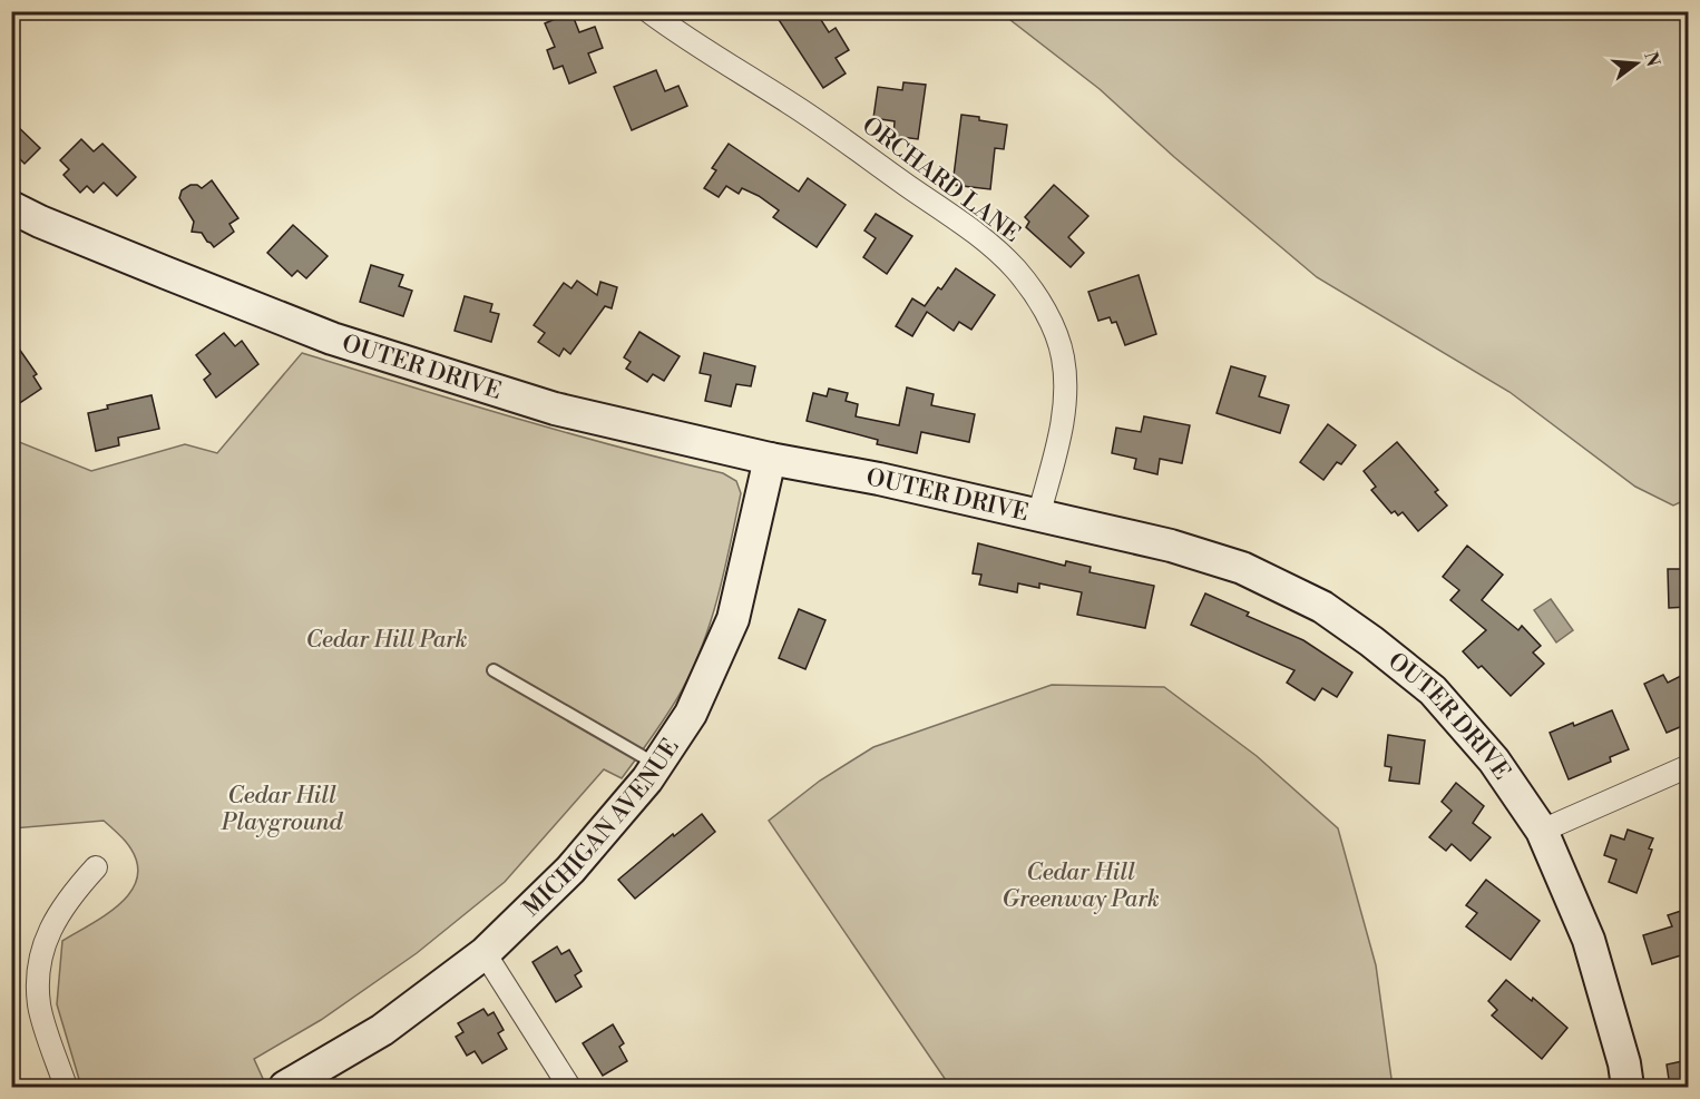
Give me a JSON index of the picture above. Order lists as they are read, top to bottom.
{
  "streets": {
    "street": ["ORCHARD LANE", "OUTER DRIVE", "MICHIGAN AVENUE"]
  },
  "crossings": [
    ["ORCHARD LANE", "OUTER DRIVE"],
    ["OUTER DRIVE", "MICHIGAN AVENUE"]
  ],
  "parks": ["Cedar Hill Park", "Cedar Hill Playground", "Cedar Hill Greenway Park"],
  "north": "right"
}
